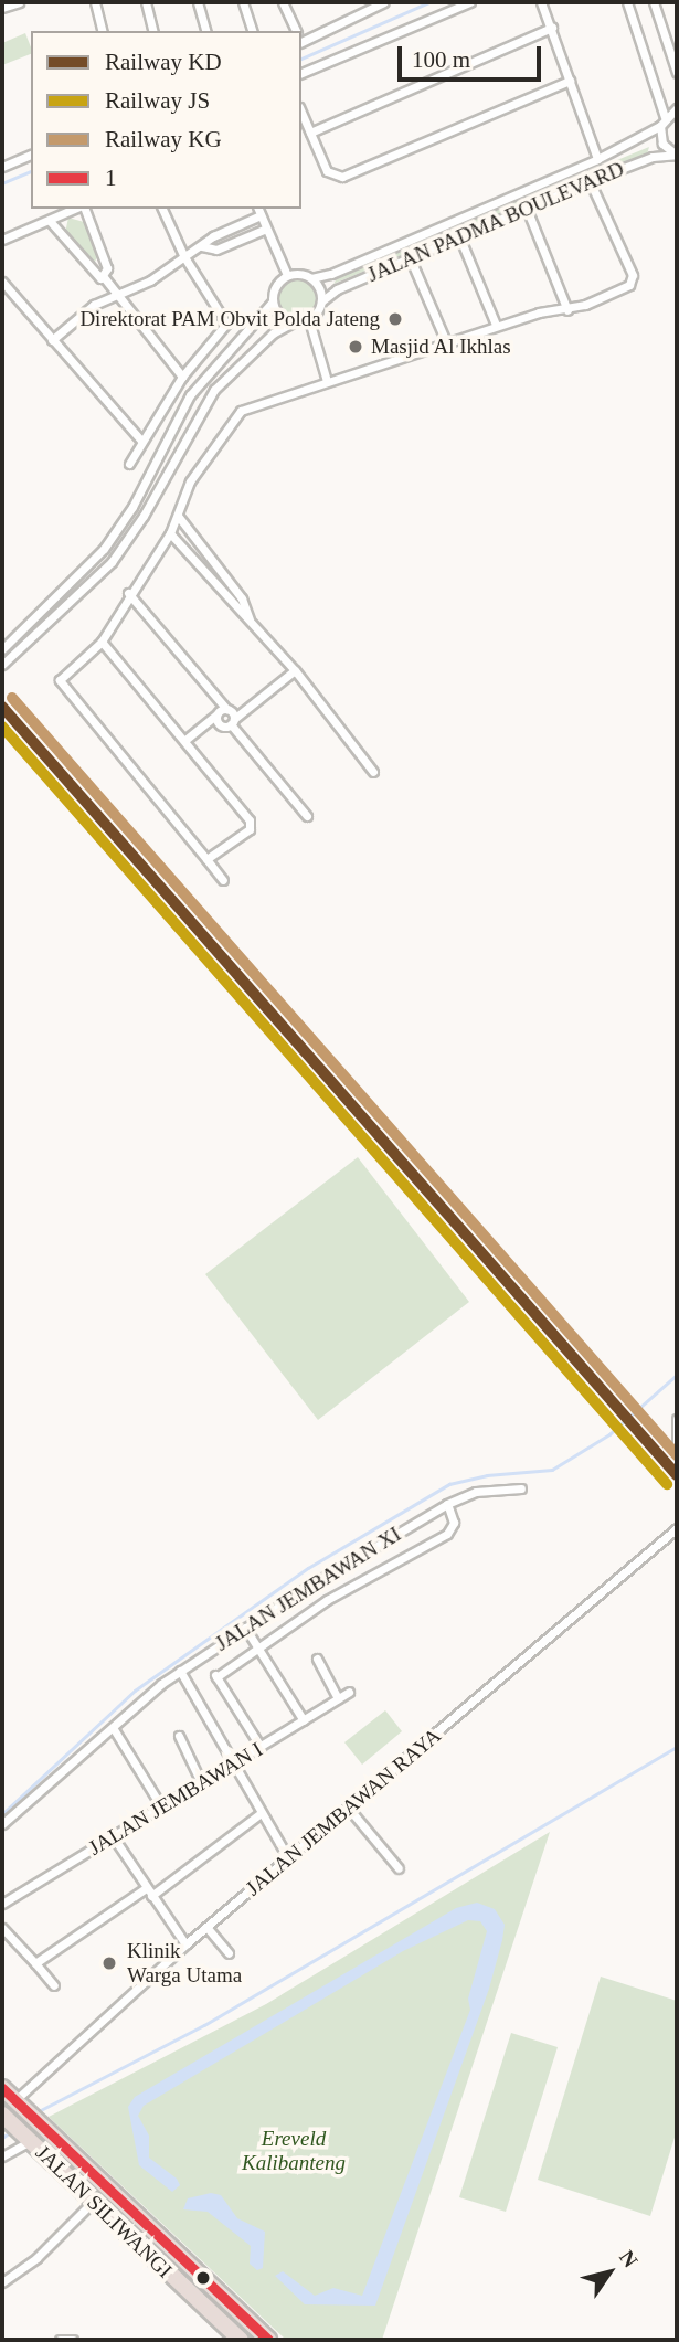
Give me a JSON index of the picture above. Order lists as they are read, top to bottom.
{
  "streets": {
    "highway": ["JALAN SILIWANGI"],
    "street": [
      "JALAN PADMA BOULEVARD",
      "JALAN JEMBAWAN XI",
      "JALAN JEMBAWAN I",
      "JALAN JEMBAWAN RAYA"
    ]
  },
  "crossings": [
    ["JALAN JEMBAWAN RAYA", "JALAN SILIWANGI"]
  ],
  "parks": ["Ereveld Kalibanteng"],
  "places": ["Direktorat PAM Obvit Polda Jateng", "Masjid Al Ikhlas", "Klinik Warga Utama"],
  "lines": [
    "rail line KG",
    "rail line KD",
    "rail line JS",
    "transit line 1"
  ],
  "legend": [
    "Railway KD",
    "Railway JS",
    "Railway KG",
    "1"
  ],
  "scale_bar": "100 m",
  "north": "top right"
}
